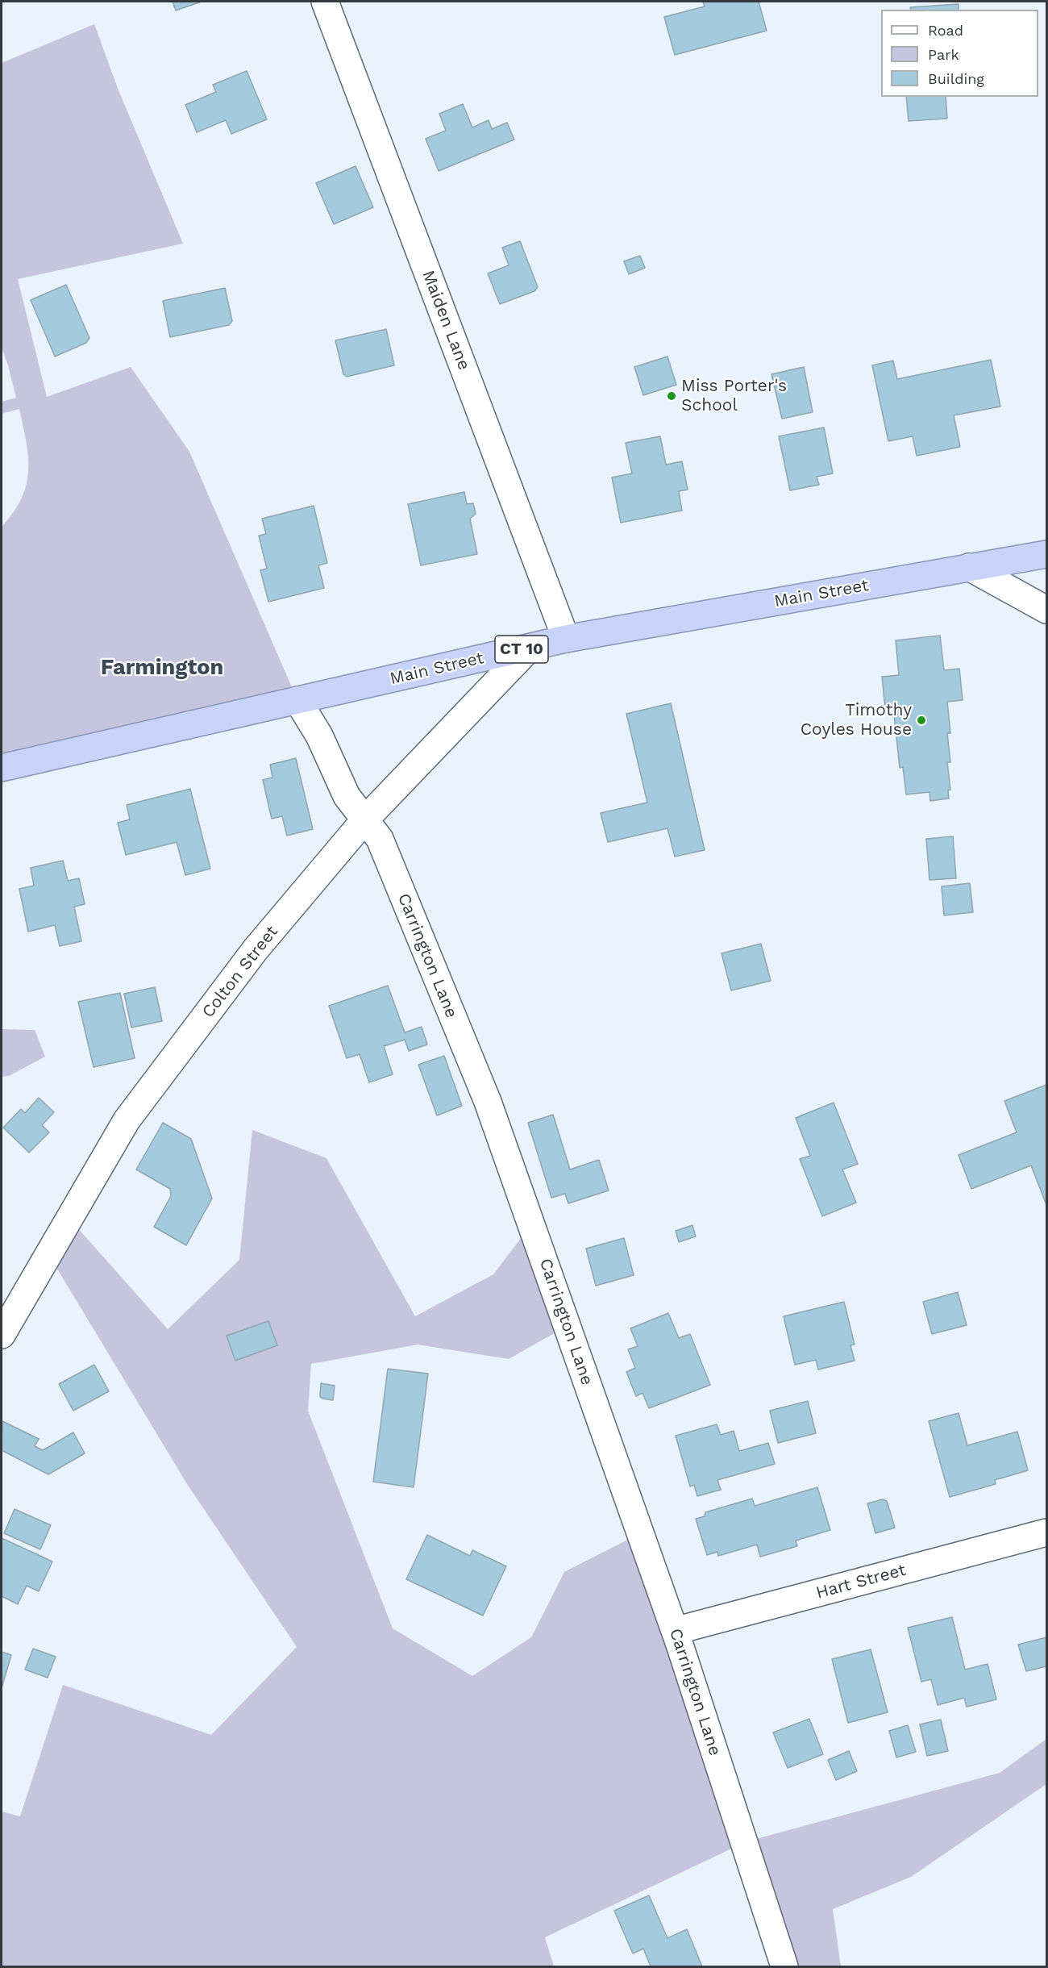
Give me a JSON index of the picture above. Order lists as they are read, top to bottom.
{
  "streets": {
    "highway": ["Main Street", "CT 10"],
    "street": [
      "Maiden Lane",
      "Carrington Lane",
      "Colton Street",
      "Hart Street"
    ]
  },
  "crossings": [
    ["Maiden Lane", "Main Street"],
    ["Main Street", "Carrington Lane"],
    ["Main Street", "Colton Street"],
    ["Carrington Lane", "Colton Street"],
    ["Carrington Lane", "Hart Street"]
  ],
  "districts": ["Farmington"],
  "places": ["Miss Porter's School", "Timothy Coyles House"],
  "legend": ["Road", "Park", "Building"]
}
